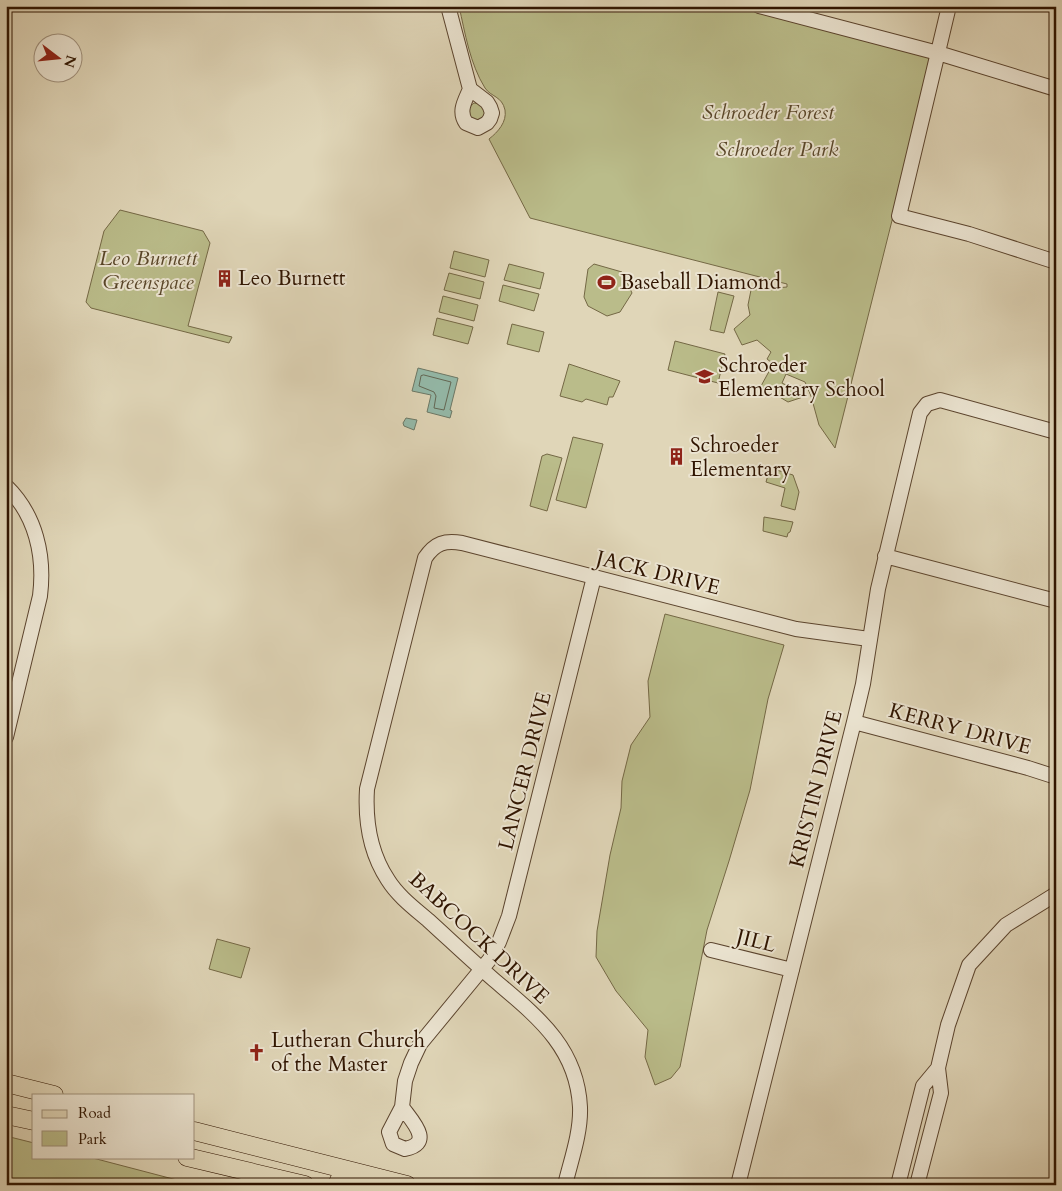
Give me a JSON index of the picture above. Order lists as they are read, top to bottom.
{
  "streets": {
    "street": [
      "JACK DRIVE",
      "KERRY DRIVE",
      "LANCER DRIVE",
      "KRISTIN DRIVE",
      "BABCOCK DRIVE",
      "JILL"
    ]
  },
  "crossings": [
    ["JACK DRIVE", "LANCER DRIVE"],
    ["JACK DRIVE", "KRISTIN DRIVE"],
    ["JACK DRIVE", "BABCOCK DRIVE"],
    ["KERRY DRIVE", "KRISTIN DRIVE"],
    ["LANCER DRIVE", "BABCOCK DRIVE"],
    ["KRISTIN DRIVE", "JILL"]
  ],
  "parks": ["Schroeder Forest", "Schroeder Park", "Leo Burnett Greenspace"],
  "places": {
    "building": ["Leo Burnett", "Schroeder Elementary"],
    "sports": ["Baseball Diamond"],
    "school or university": ["Schroeder Elementary School"],
    "church": ["Lutheran Church of the Master"]
  },
  "legend": ["Road", "Park"],
  "north": "right"
}
